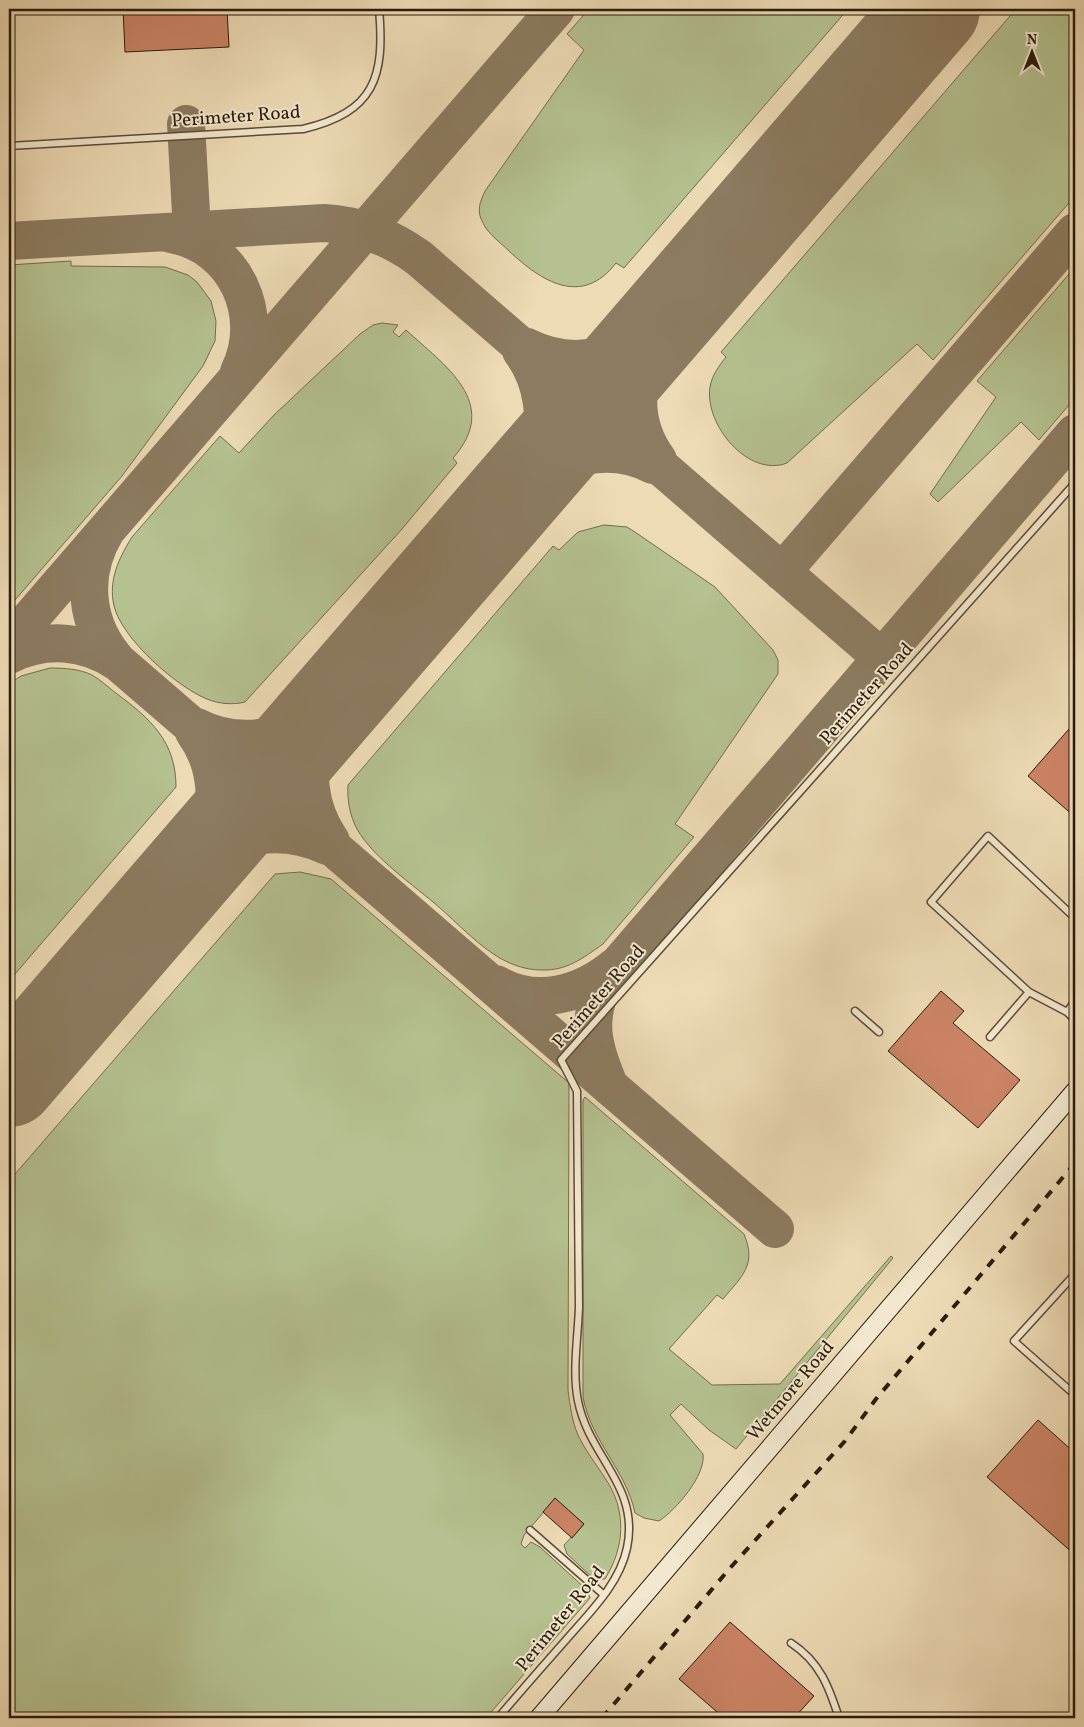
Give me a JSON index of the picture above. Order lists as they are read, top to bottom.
{
  "streets": {
    "main road": ["Wetmore Road"],
    "lane": ["Perimeter Road"]
  },
  "north": "top"
}
